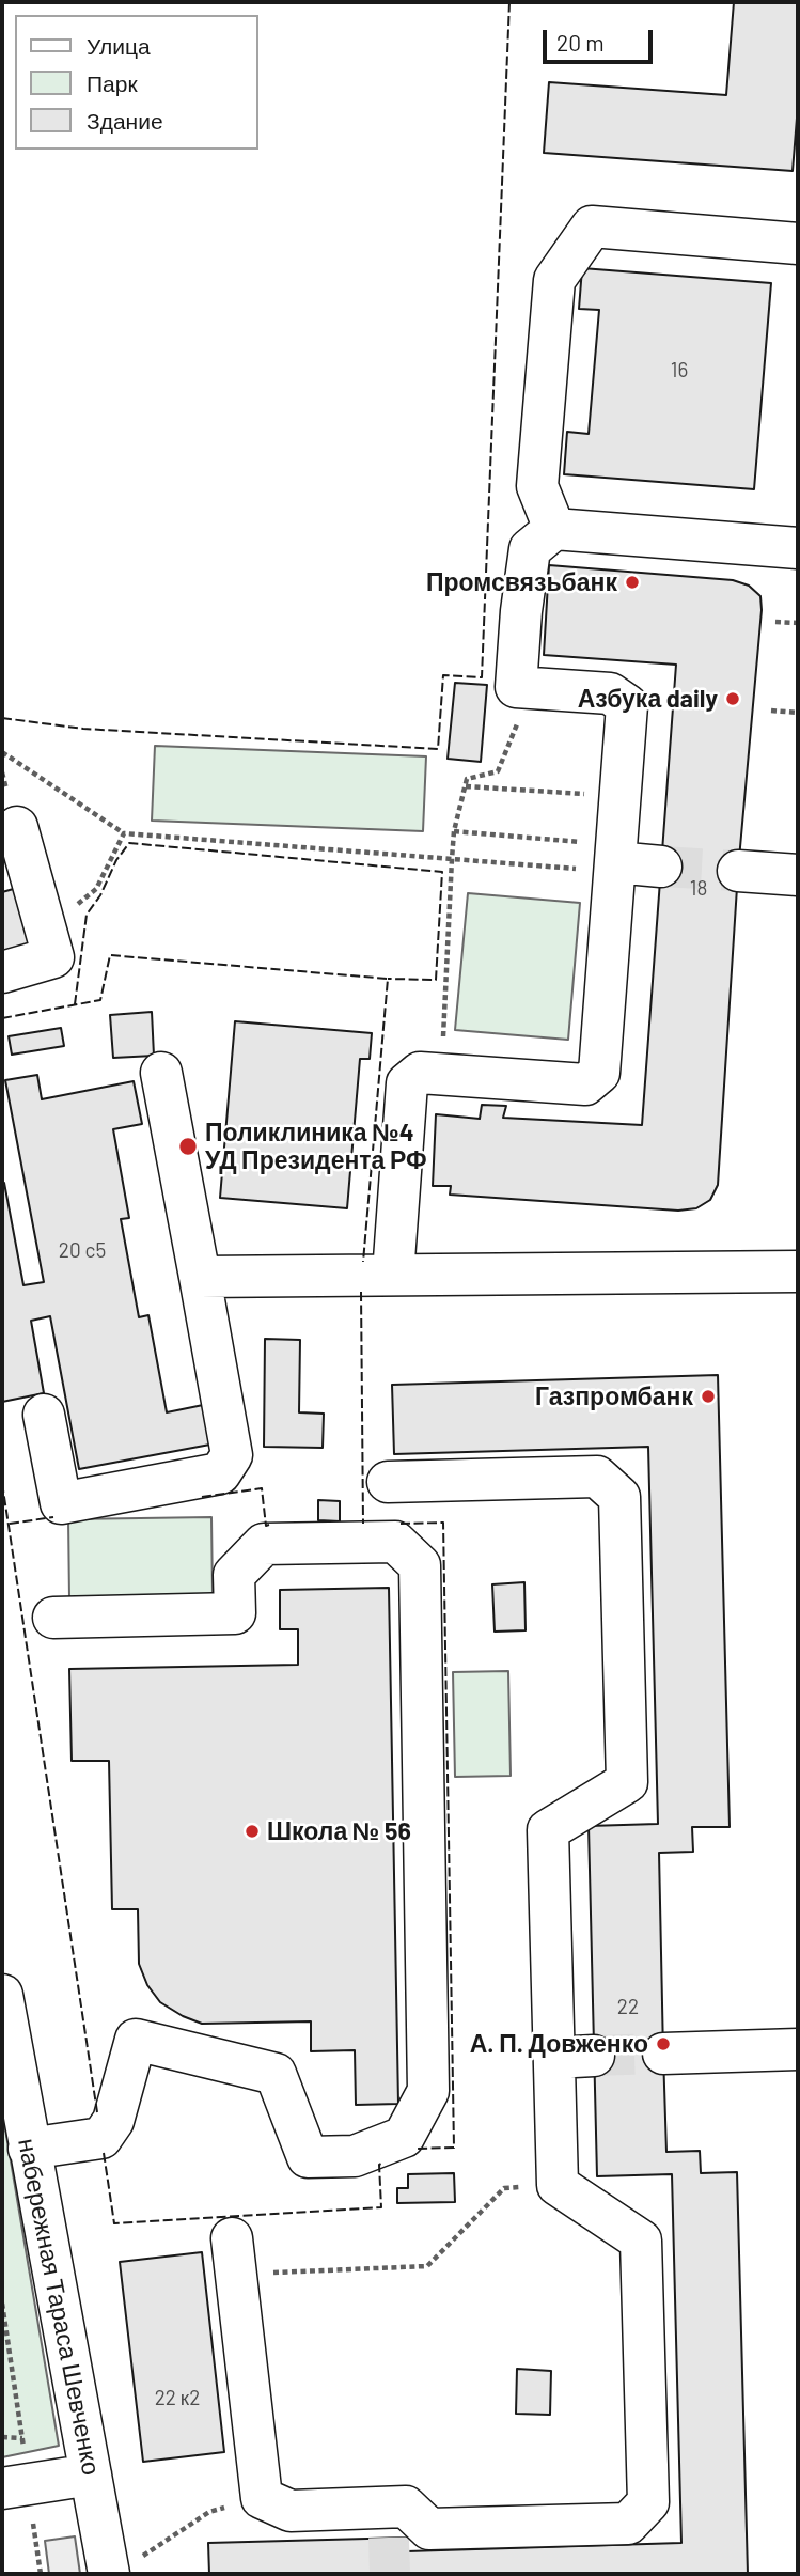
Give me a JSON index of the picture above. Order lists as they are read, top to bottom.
{
  "streets": {
    "street": ["набережная Тараса Шевченко"]
  },
  "places": [
    "Промсвязьбанк",
    "Азбука daily",
    "Поликлиника №4 УД Президента РФ",
    "Газпромбанк",
    "Школа № 56",
    "А. П. Довженко"
  ],
  "house_numbers": [
    "16",
    "18",
    "20 c5",
    "22",
    "22 к2"
  ],
  "legend": ["Улица", "Парк", "Здание"],
  "scale_bar": "20 m"
}
